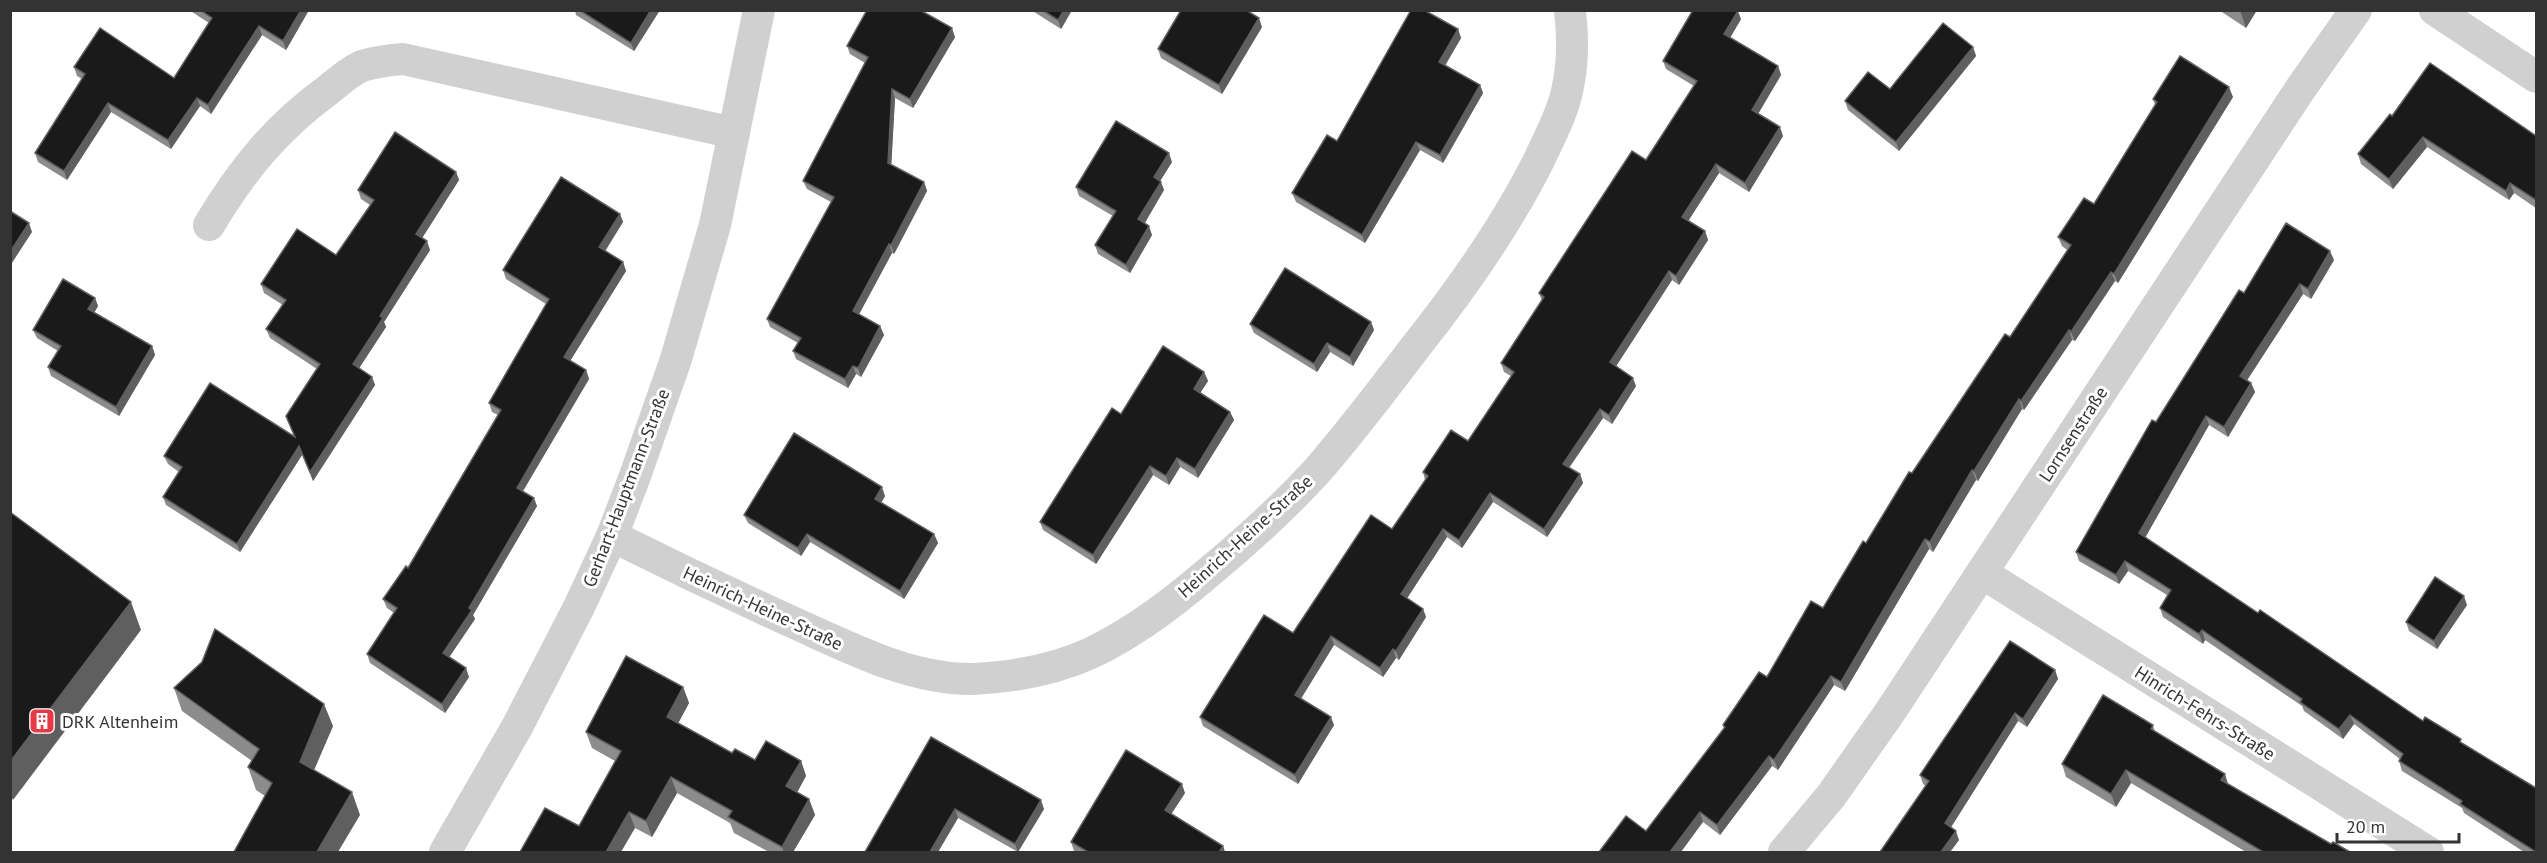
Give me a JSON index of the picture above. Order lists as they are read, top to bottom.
{
  "streets": {
    "street": [
      "Lornsenstraße",
      "Gerhart-Hauptmann-Straße",
      "Heinrich-Heine-Straße",
      "Hinrich-Fehrs-Straße"
    ]
  },
  "crossings": [
    ["Lornsenstraße", "Hinrich-Fehrs-Straße"],
    ["Gerhart-Hauptmann-Straße", "Heinrich-Heine-Straße"]
  ],
  "places": {
    "building": ["DRK Altenheim"]
  },
  "scale_bar": "20 m"
}
